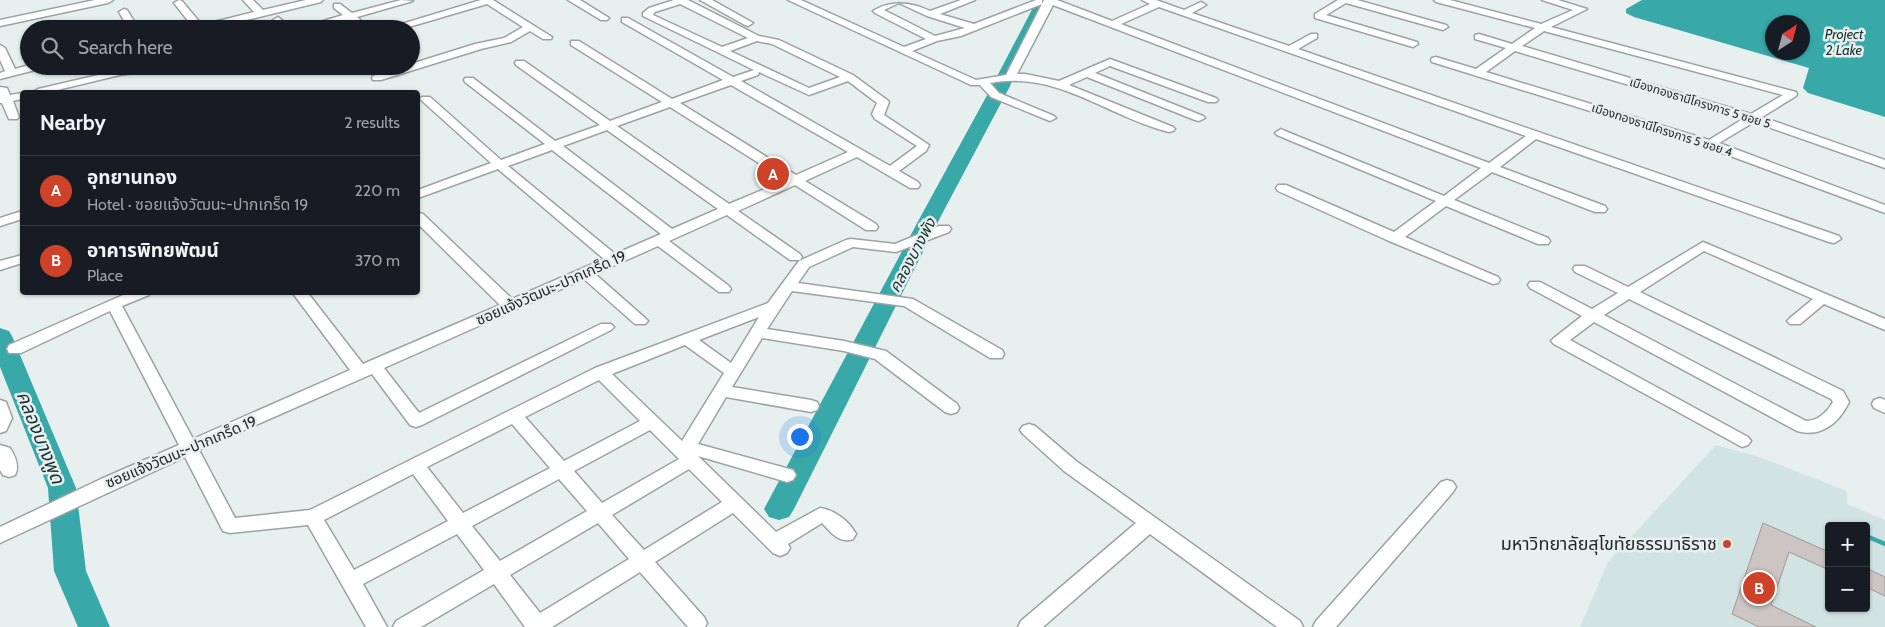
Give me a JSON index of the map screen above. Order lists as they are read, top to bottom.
{
  "streets": {
    "street": ["เมืองทองธานีโครงการ 5 ซอย 5", "เมืองทองธานีโครงการ 5 ซอย 4", "ซอยแจ้งวัฒนะ-ปากเกร็ด 19"]
  },
  "water": ["Project 2 Lake", "คลองบางพัง", "คลองบางพูด"],
  "places": ["มหาวิทยาลัยสุโขทัยธรรมาธิราช"],
  "north": "top right",
  "page": {
    "search": "Search here",
    "heading": ["Nearby", "2 results"],
    "list": [
      {
        "mark": "A",
        "name": "อุทยานทอง",
        "note": "Hotel · ซอยแจ้งวัฒนะ-ปากเกร็ด 19",
        "value": "220 m"
      },
      {
        "mark": "B",
        "name": "อาคารพิทยพัฒน์",
        "note": "Place",
        "value": "370 m"
      }
    ],
    "pins": ["A", "B"],
    "map_buttons": ["+", "−"]
  }
}
